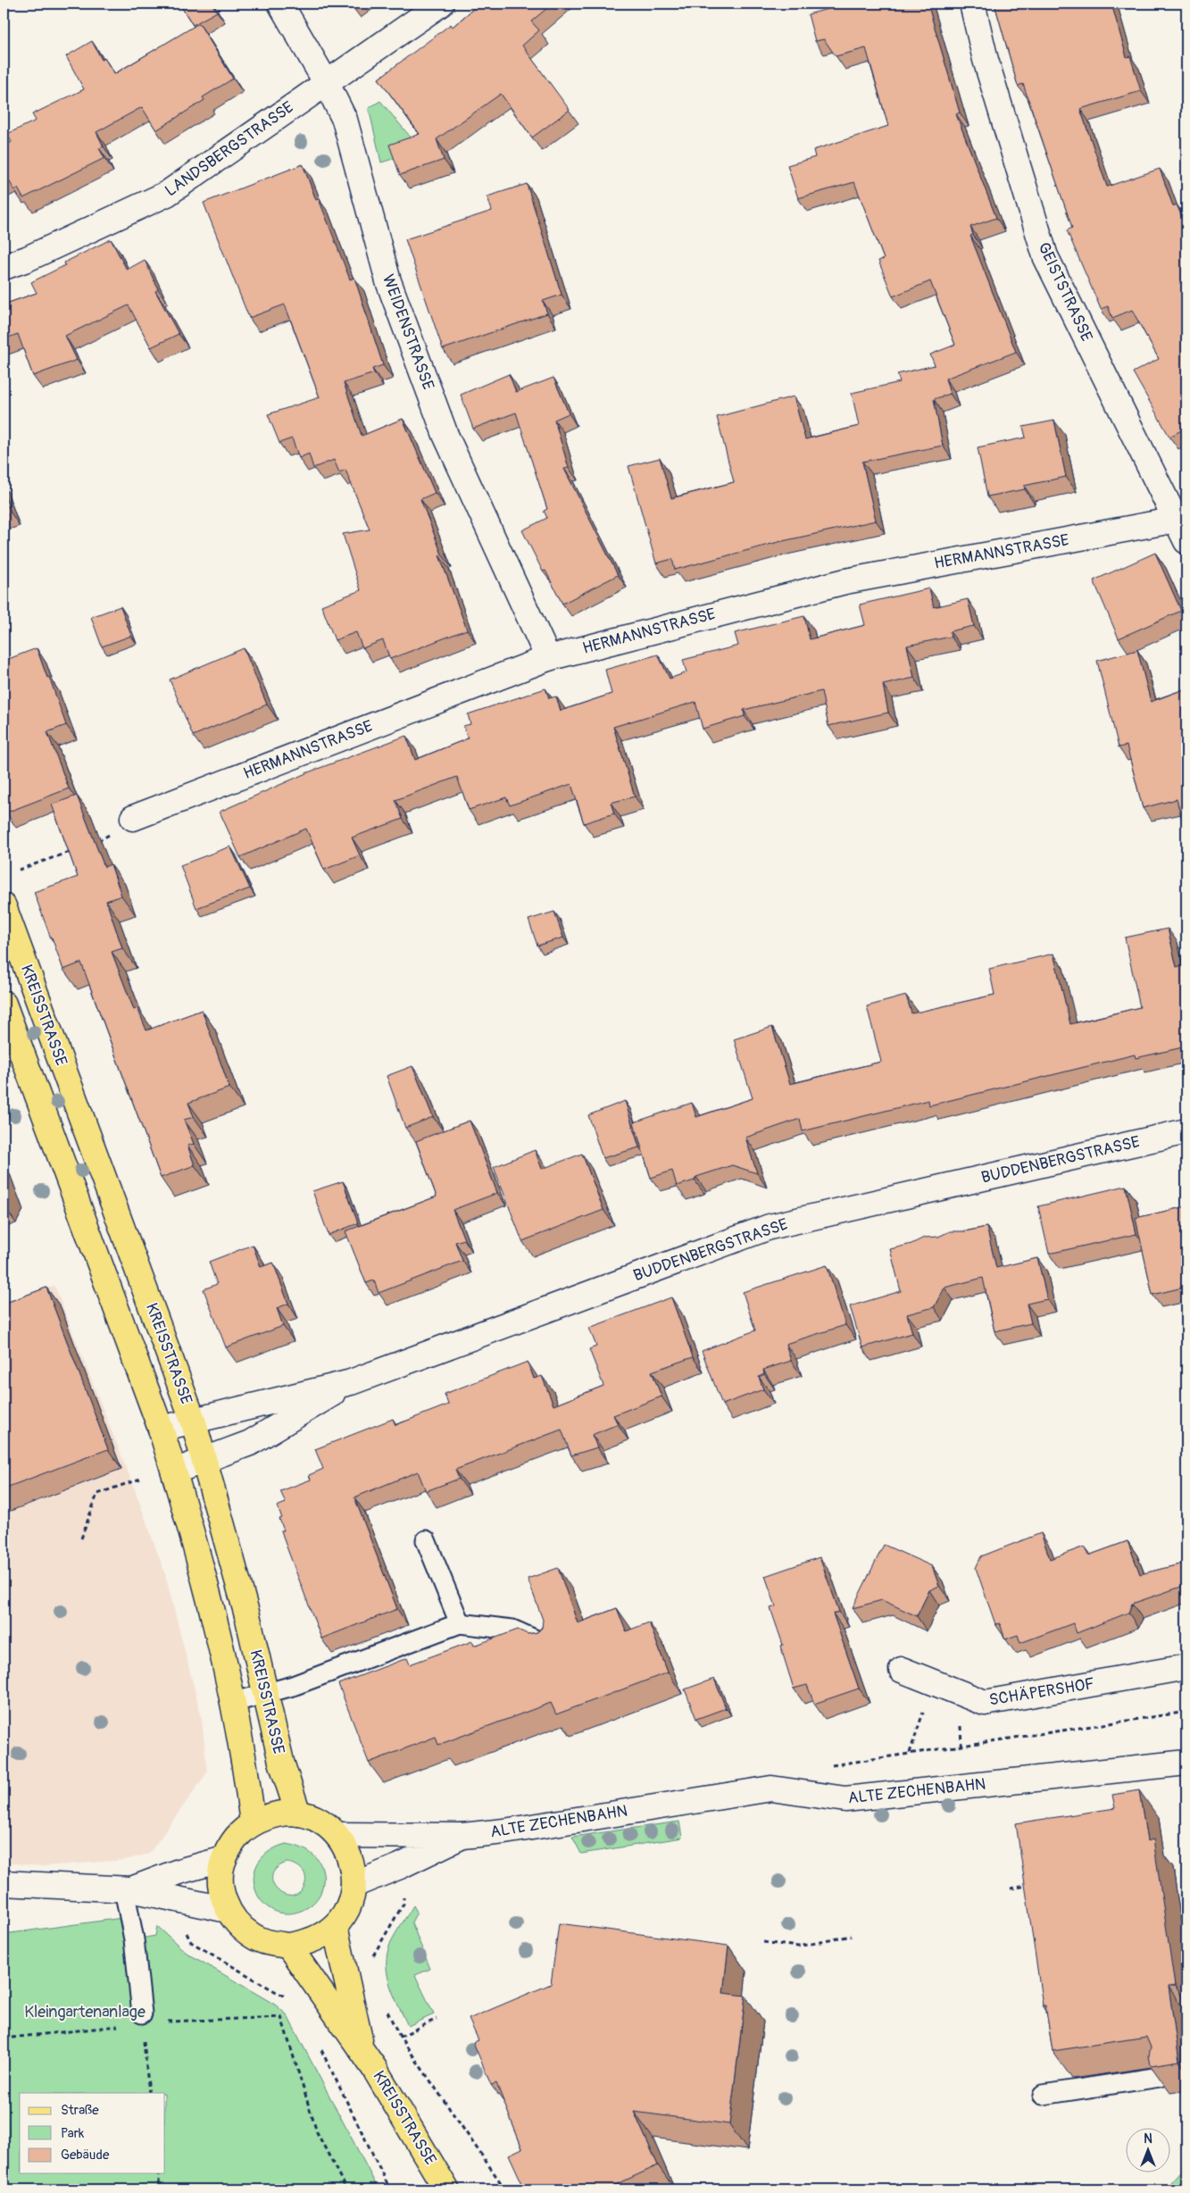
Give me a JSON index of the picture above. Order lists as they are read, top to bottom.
{
  "streets": {
    "main road": ["KREISSTRASSE"],
    "street": [
      "LANDSBERGSTRASSE",
      "GEISTSTRASSE",
      "WEIDENSTRASSE",
      "HERMANNSTRASSE",
      "BUDDENBERGSTRASSE",
      "SCHÄPERSHOF",
      "ALTE ZECHENBAHN"
    ]
  },
  "crossings": [
    ["LANDSBERGSTRASSE", "WEIDENSTRASSE"],
    ["GEISTSTRASSE", "HERMANNSTRASSE"],
    ["WEIDENSTRASSE", "HERMANNSTRASSE"],
    ["KREISSTRASSE", "BUDDENBERGSTRASSE"],
    ["KREISSTRASSE", "ALTE ZECHENBAHN"]
  ],
  "parks": ["Kleingartenanlage"],
  "legend": ["Straße", "Park", "Gebäude"],
  "north": "top"
}
